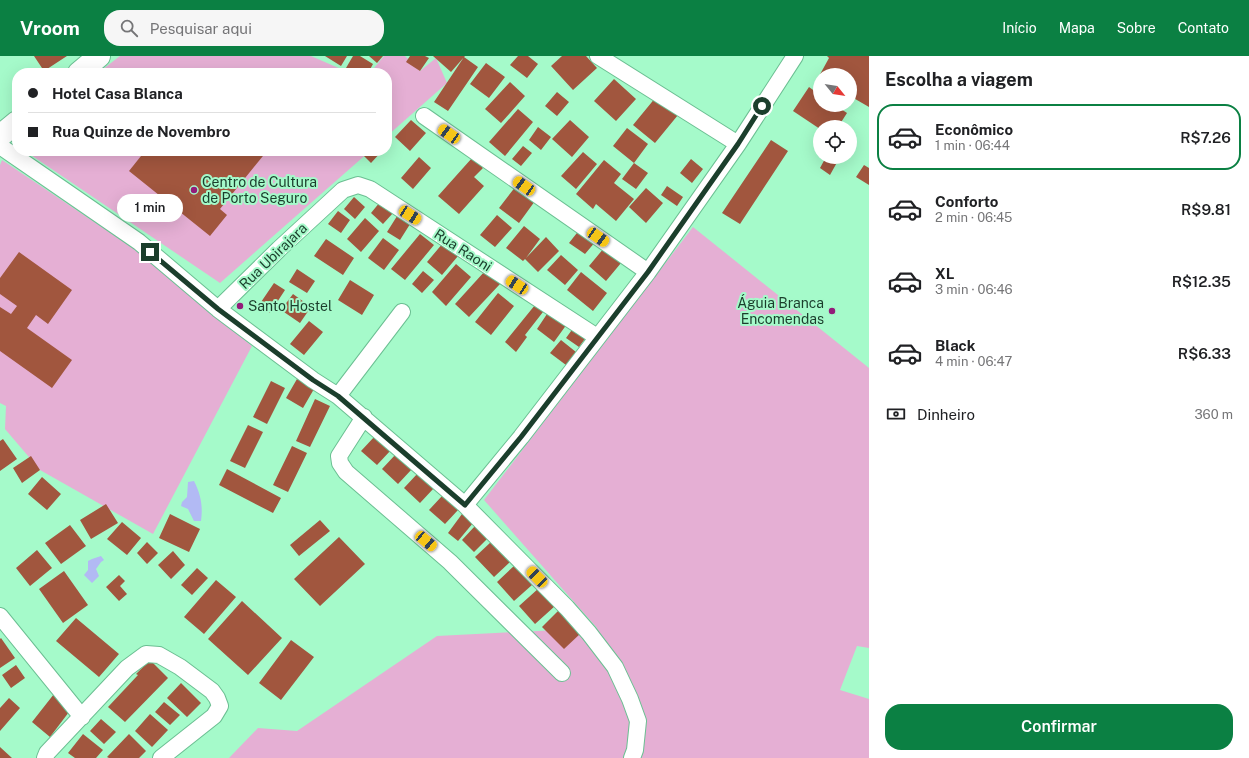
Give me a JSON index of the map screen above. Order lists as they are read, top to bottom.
{
  "streets": {
    "street": ["Rua Raoni", "Rua Ubirajara"]
  },
  "crossings": [
    ["Rua Raoni", "Rua Ubirajara"]
  ],
  "places": ["Centro de Cultura de Porto Seguro", "Santo Hostel", "Águia Branca Encomendas"],
  "north": "bottom right",
  "page": {
    "header": "Vroom",
    "search": "Pesquisar aqui",
    "nav": [
      "Início",
      "Mapa",
      "Sobre",
      "Contato"
    ],
    "heading": "Escolha a viagem",
    "banner": ["Hotel Casa Blanca", "Rua Quinze de Novembro"],
    "list": [
      {
        "name": "Econômico",
        "note": "1 min · 06:44",
        "value": "R$7.26"
      },
      {
        "name": "Conforto",
        "note": "2 min · 06:45",
        "value": "R$9.81"
      },
      {
        "name": "XL",
        "note": "3 min · 06:46",
        "value": "R$12.35"
      },
      {
        "name": "Black",
        "note": "4 min · 06:47",
        "value": "R$6.33"
      }
    ],
    "bubble": "1 min",
    "pay": ["Dinheiro", "360 m"],
    "buttons": "Confirmar"
  }
}
